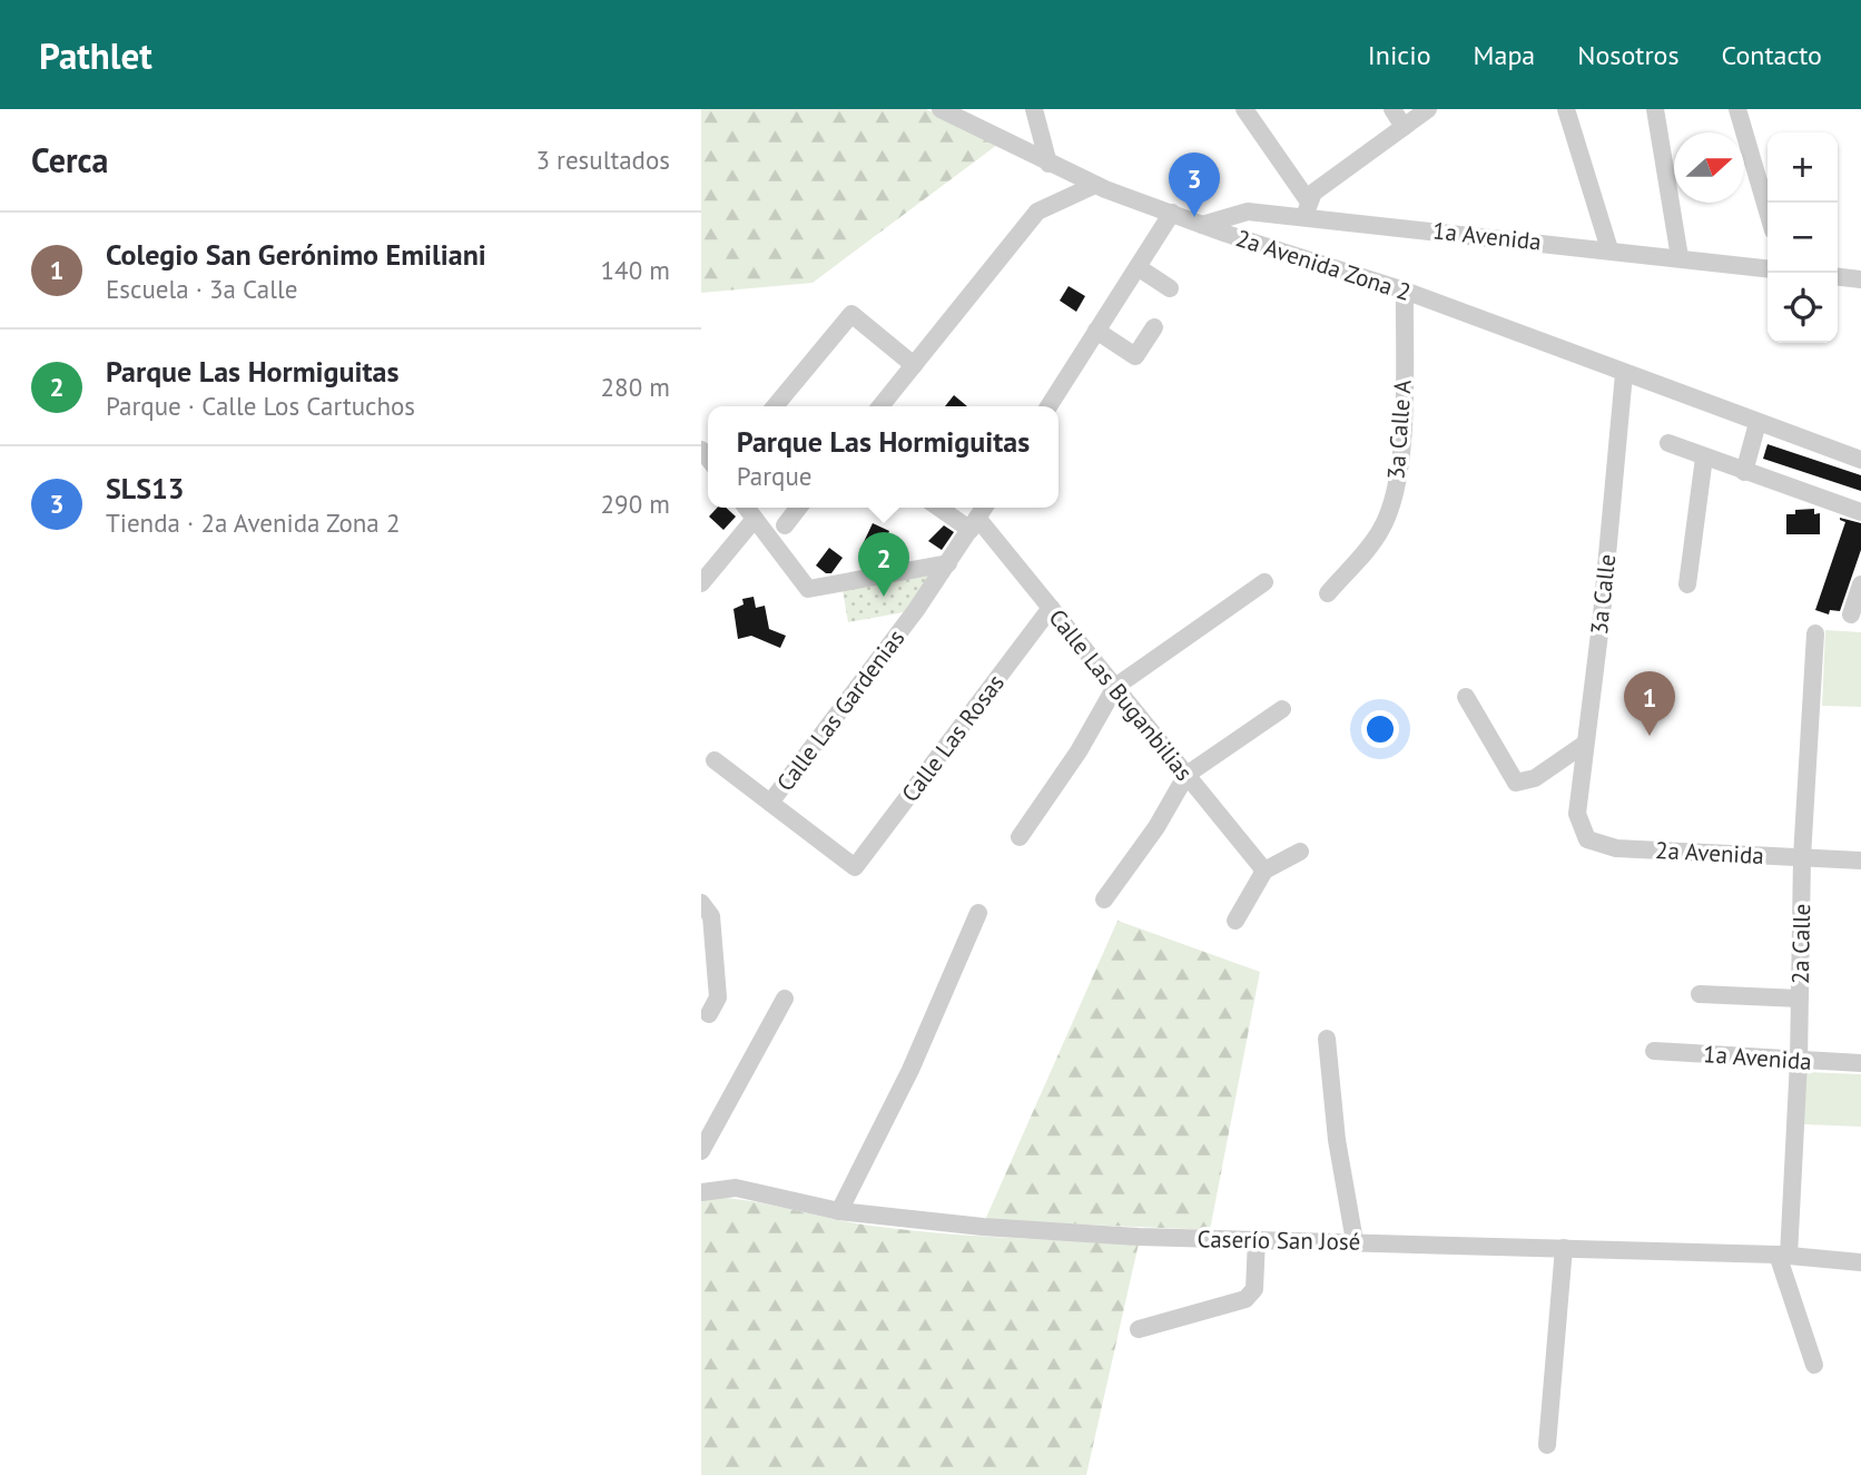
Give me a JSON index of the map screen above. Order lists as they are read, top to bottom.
{
  "streets": {
    "street": [
      "1a Avenida",
      "2a Avenida Zona 2",
      "3a Calle A",
      "3a Calle",
      "Calle Las Buganbilias",
      "Calle Las Gardenias",
      "Calle Las Rosas",
      "2a Avenida",
      "2a Calle",
      "Caserío San José"
    ]
  },
  "crossings": [
    ["1a Avenida", "2a Avenida Zona 2"],
    ["1a Avenida", "2a Calle"],
    ["2a Avenida Zona 2", "3a Calle A"],
    ["2a Avenida Zona 2", "3a Calle"],
    ["3a Calle", "2a Avenida"],
    ["Calle Las Buganbilias", "Calle Las Gardenias"],
    ["Calle Las Buganbilias", "Calle Las Rosas"],
    ["Calle Las Gardenias", "Calle Las Rosas"],
    ["2a Avenida", "2a Calle"],
    ["2a Calle", "Caserío San José"]
  ],
  "north": "right",
  "page": {
    "header": "Pathlet",
    "nav": [
      "Inicio",
      "Mapa",
      "Nosotros",
      "Contacto"
    ],
    "heading": ["Cerca", "3 resultados"],
    "map_buttons": ["+", "−"],
    "pins": ["3", "2", "1"],
    "list": [
      {
        "mark": "1",
        "name": "Colegio San Gerónimo Emiliani",
        "note": "Escuela · 3a Calle",
        "value": "140 m"
      },
      {
        "mark": "2",
        "name": "Parque Las Hormiguitas",
        "note": "Parque · Calle Los Cartuchos",
        "value": "280 m"
      },
      {
        "mark": "3",
        "name": "SLS13",
        "note": "Tienda · 2a Avenida Zona 2",
        "value": "290 m"
      }
    ],
    "popup": ["Parque Las Hormiguitas", "Parque"]
  }
}
